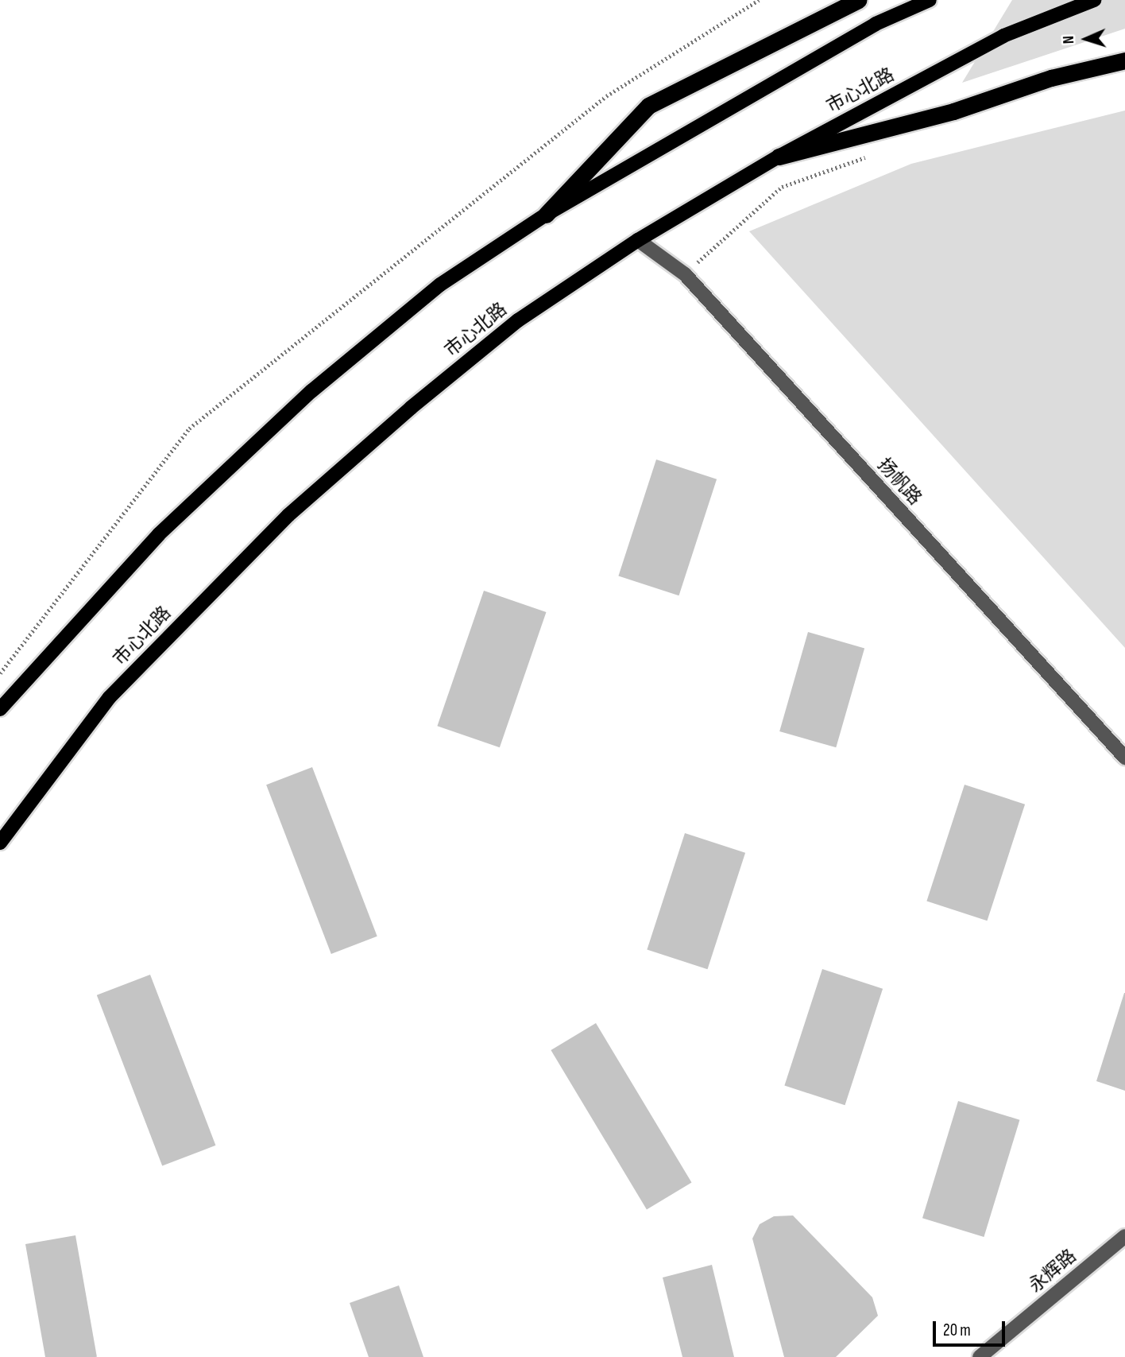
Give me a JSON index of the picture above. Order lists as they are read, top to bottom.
{
  "streets": {
    "main road": ["市心北路"],
    "street": ["扬帆路", "永辉路"]
  },
  "crossings": [
    ["市心北路", "扬帆路"]
  ],
  "scale_bar": "20 m",
  "north": "left"
}
